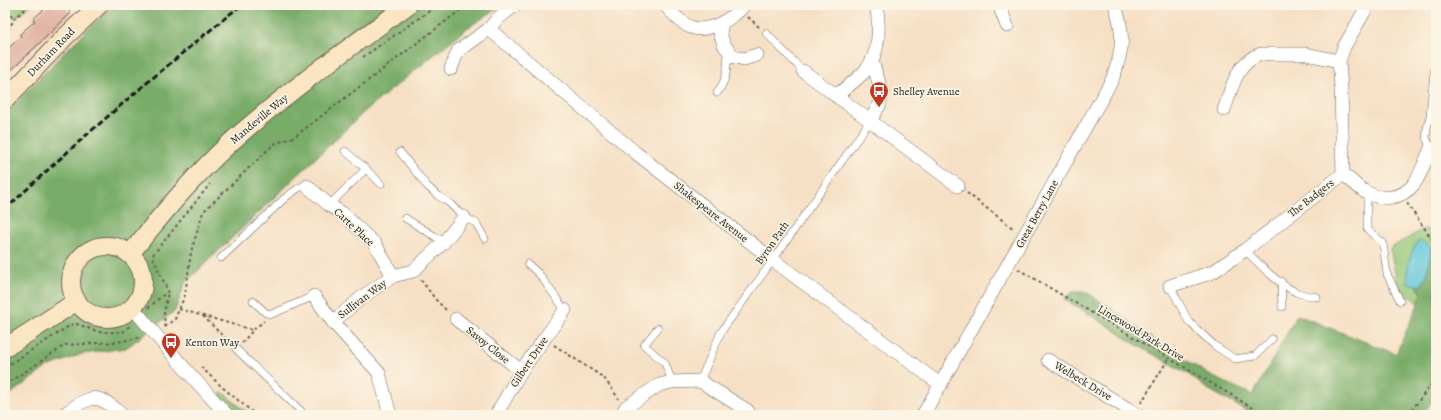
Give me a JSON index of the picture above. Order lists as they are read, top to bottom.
{
  "streets": {
    "main road": ["Durham Road", "Mandeville Way"],
    "street": [
      "The Badgers",
      "Shakespeare Avenue",
      "Great Berry Lane",
      "Carte Place",
      "Sullivan Way",
      "Savoy Close",
      "Gilbert Drive",
      "Welbeck Drive"
    ],
    "lane": ["Byron Path"],
    "path": ["Lincewood Park Drive"]
  },
  "crossings": [
    ["Shakespeare Avenue", "Great Berry Lane"],
    ["Shakespeare Avenue", "Byron Path"],
    ["Great Berry Lane", "Lincewood Park Drive"],
    ["Carte Place", "Sullivan Way"],
    ["Savoy Close", "Gilbert Drive"]
  ],
  "places": {
    "bus stop": ["Shelley Avenue", "Kenton Way"]
  }
}
